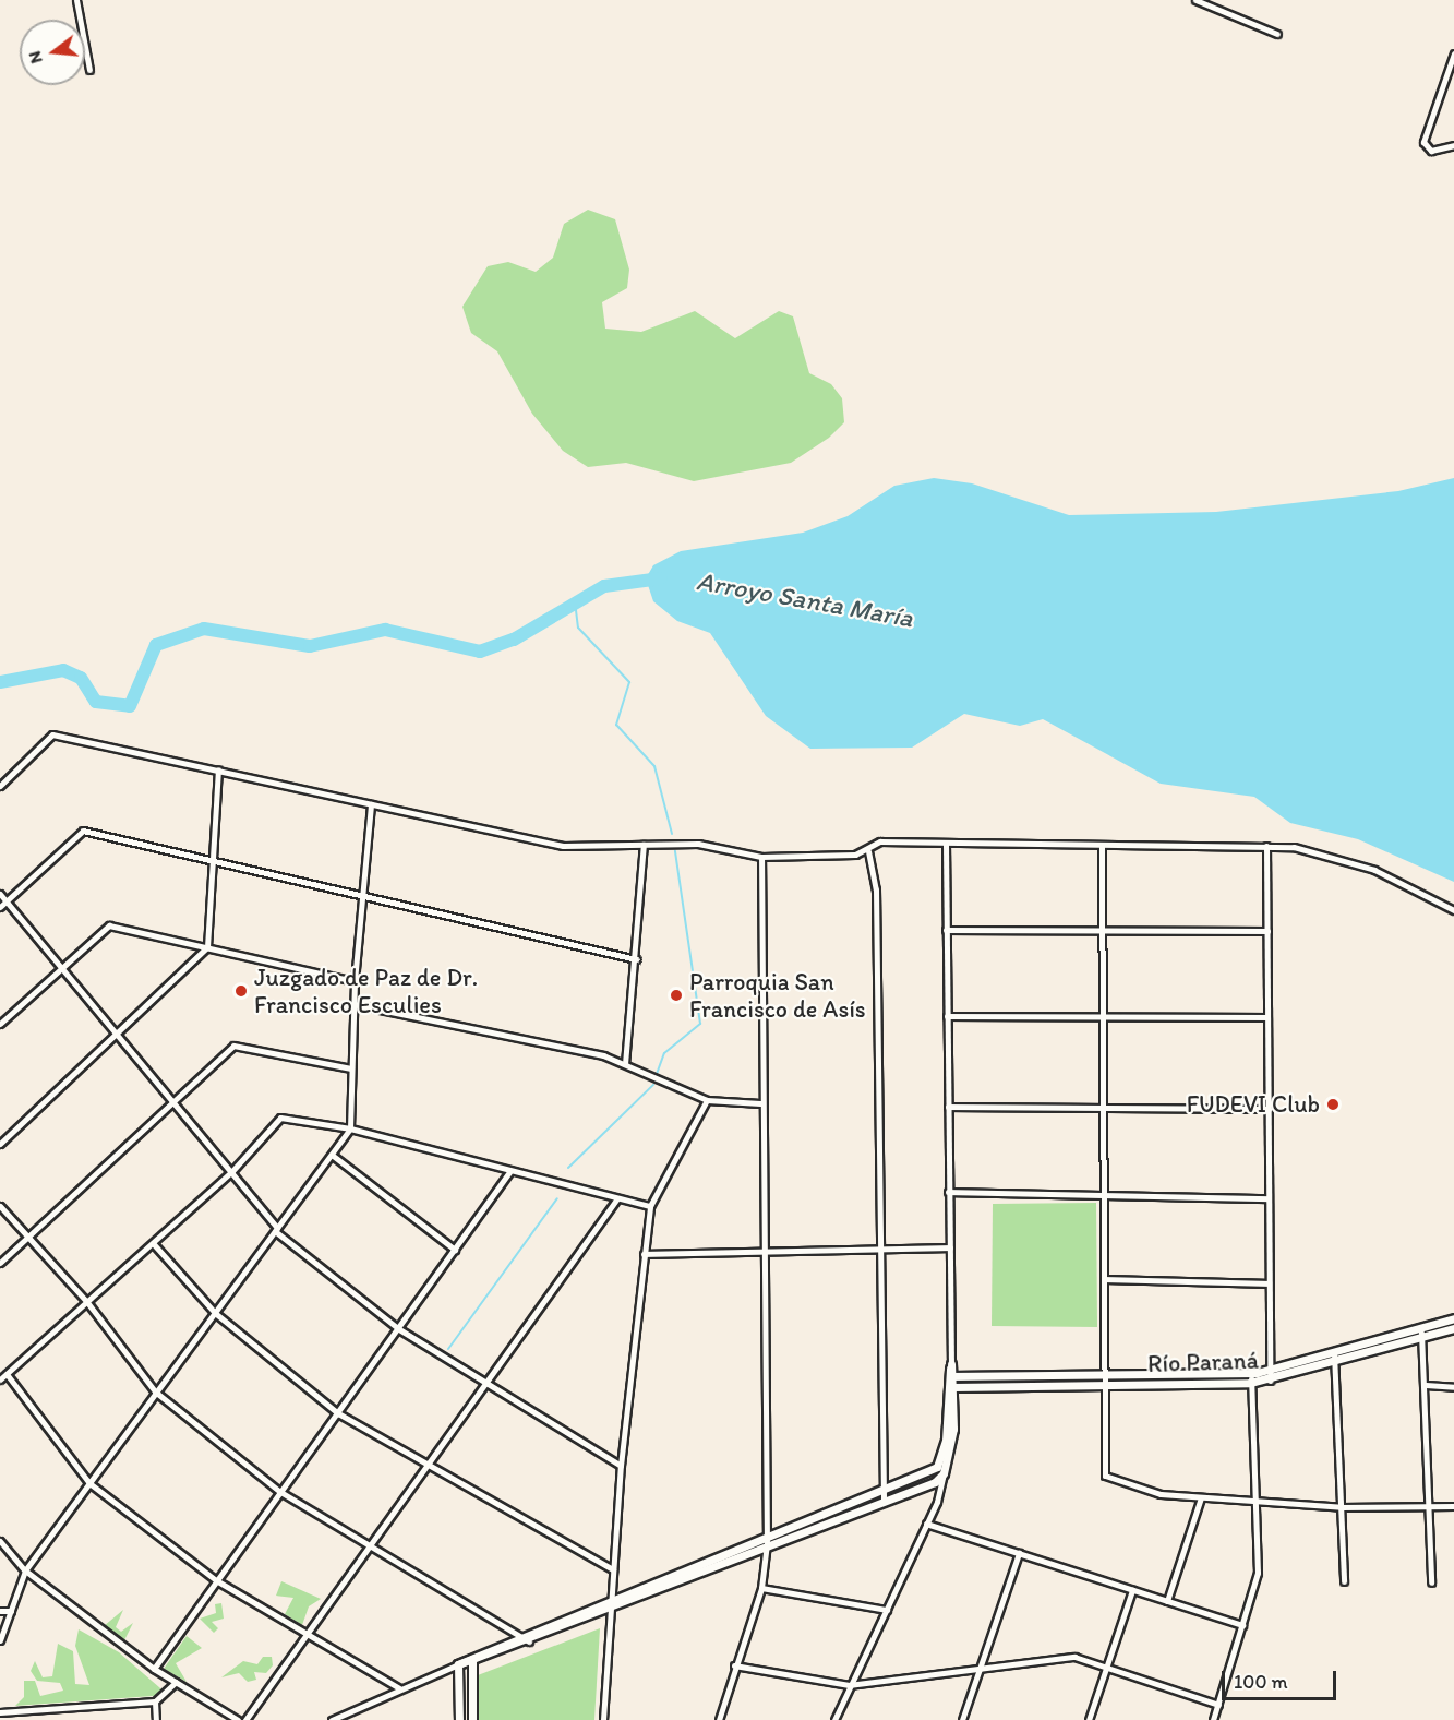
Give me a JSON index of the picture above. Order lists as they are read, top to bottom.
{
  "streets": {
    "street": ["Río Paraná"]
  },
  "water": ["Arroyo Santa María"],
  "places": ["Juzgado de Paz de Dr. Francisco Esculies", "Parroquia San Francisco de Asís", "FUDEVI Club"],
  "scale_bar": "100 m",
  "north": "left"
}
